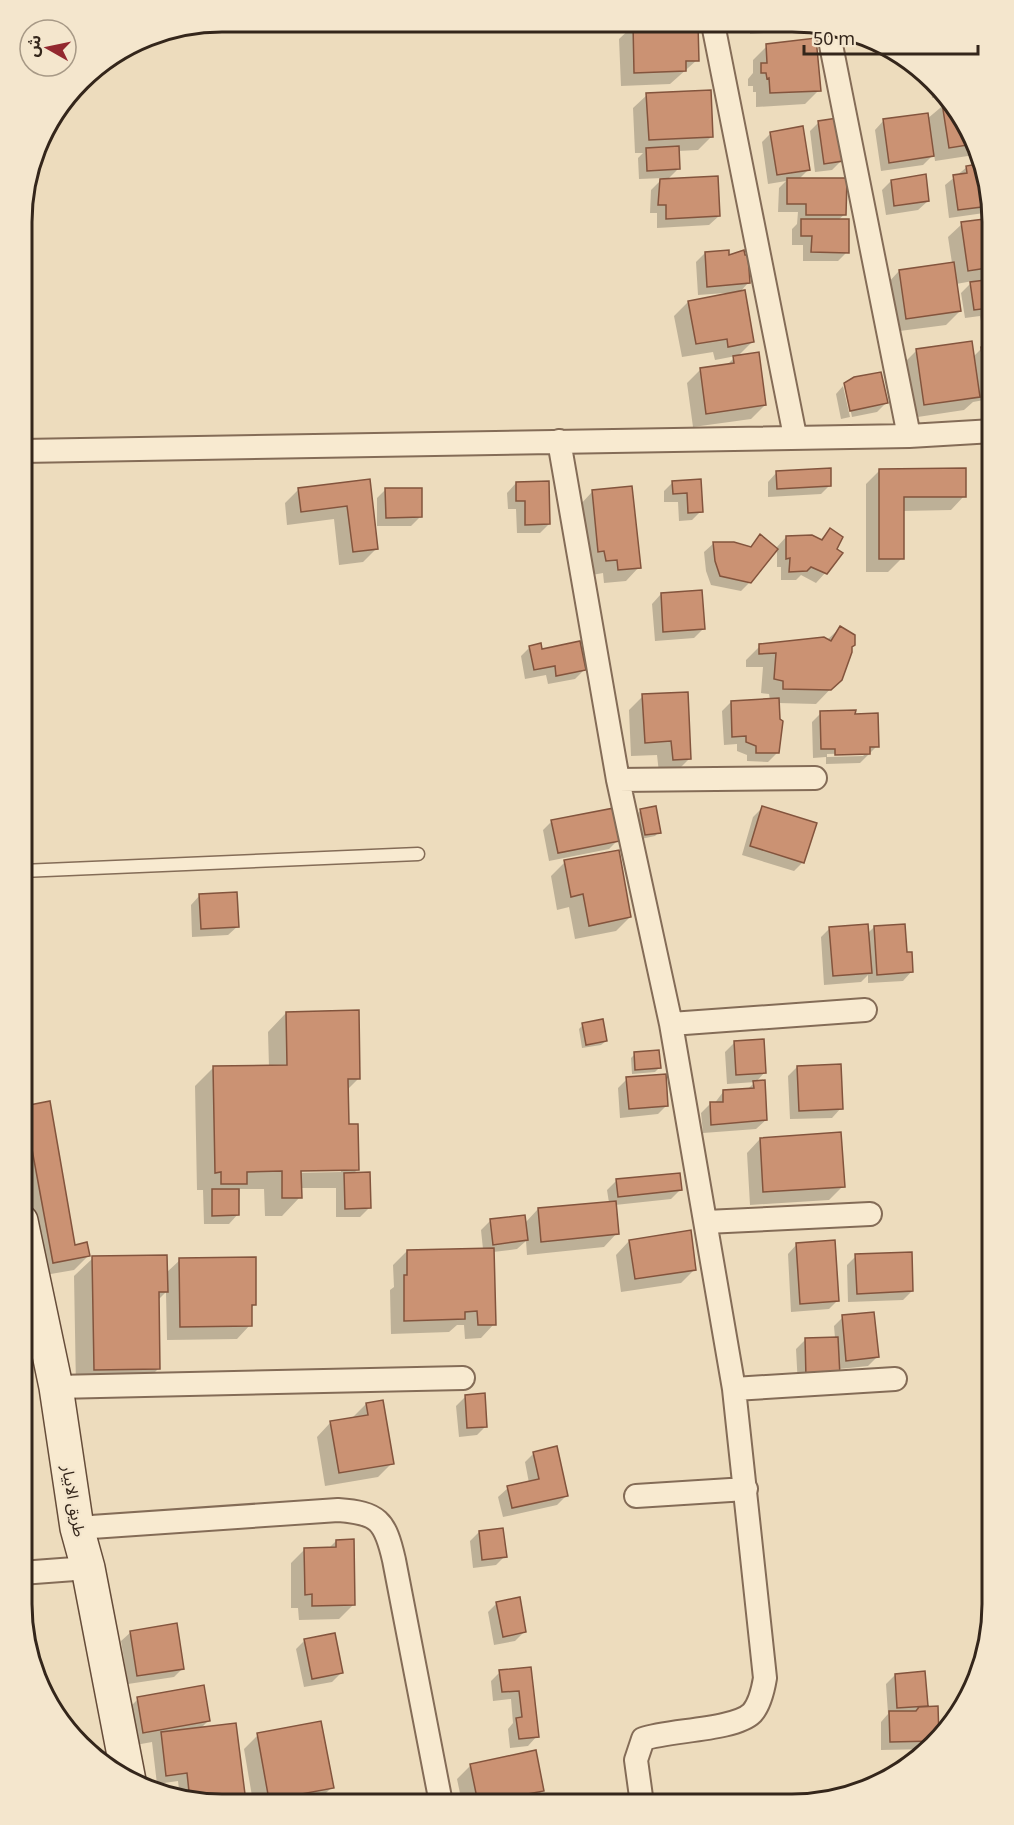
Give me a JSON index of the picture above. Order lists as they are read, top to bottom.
{
  "streets": {
    "main road": ["طريق الابيار"]
  },
  "scale_bar": "50 m",
  "north": "left"
}
